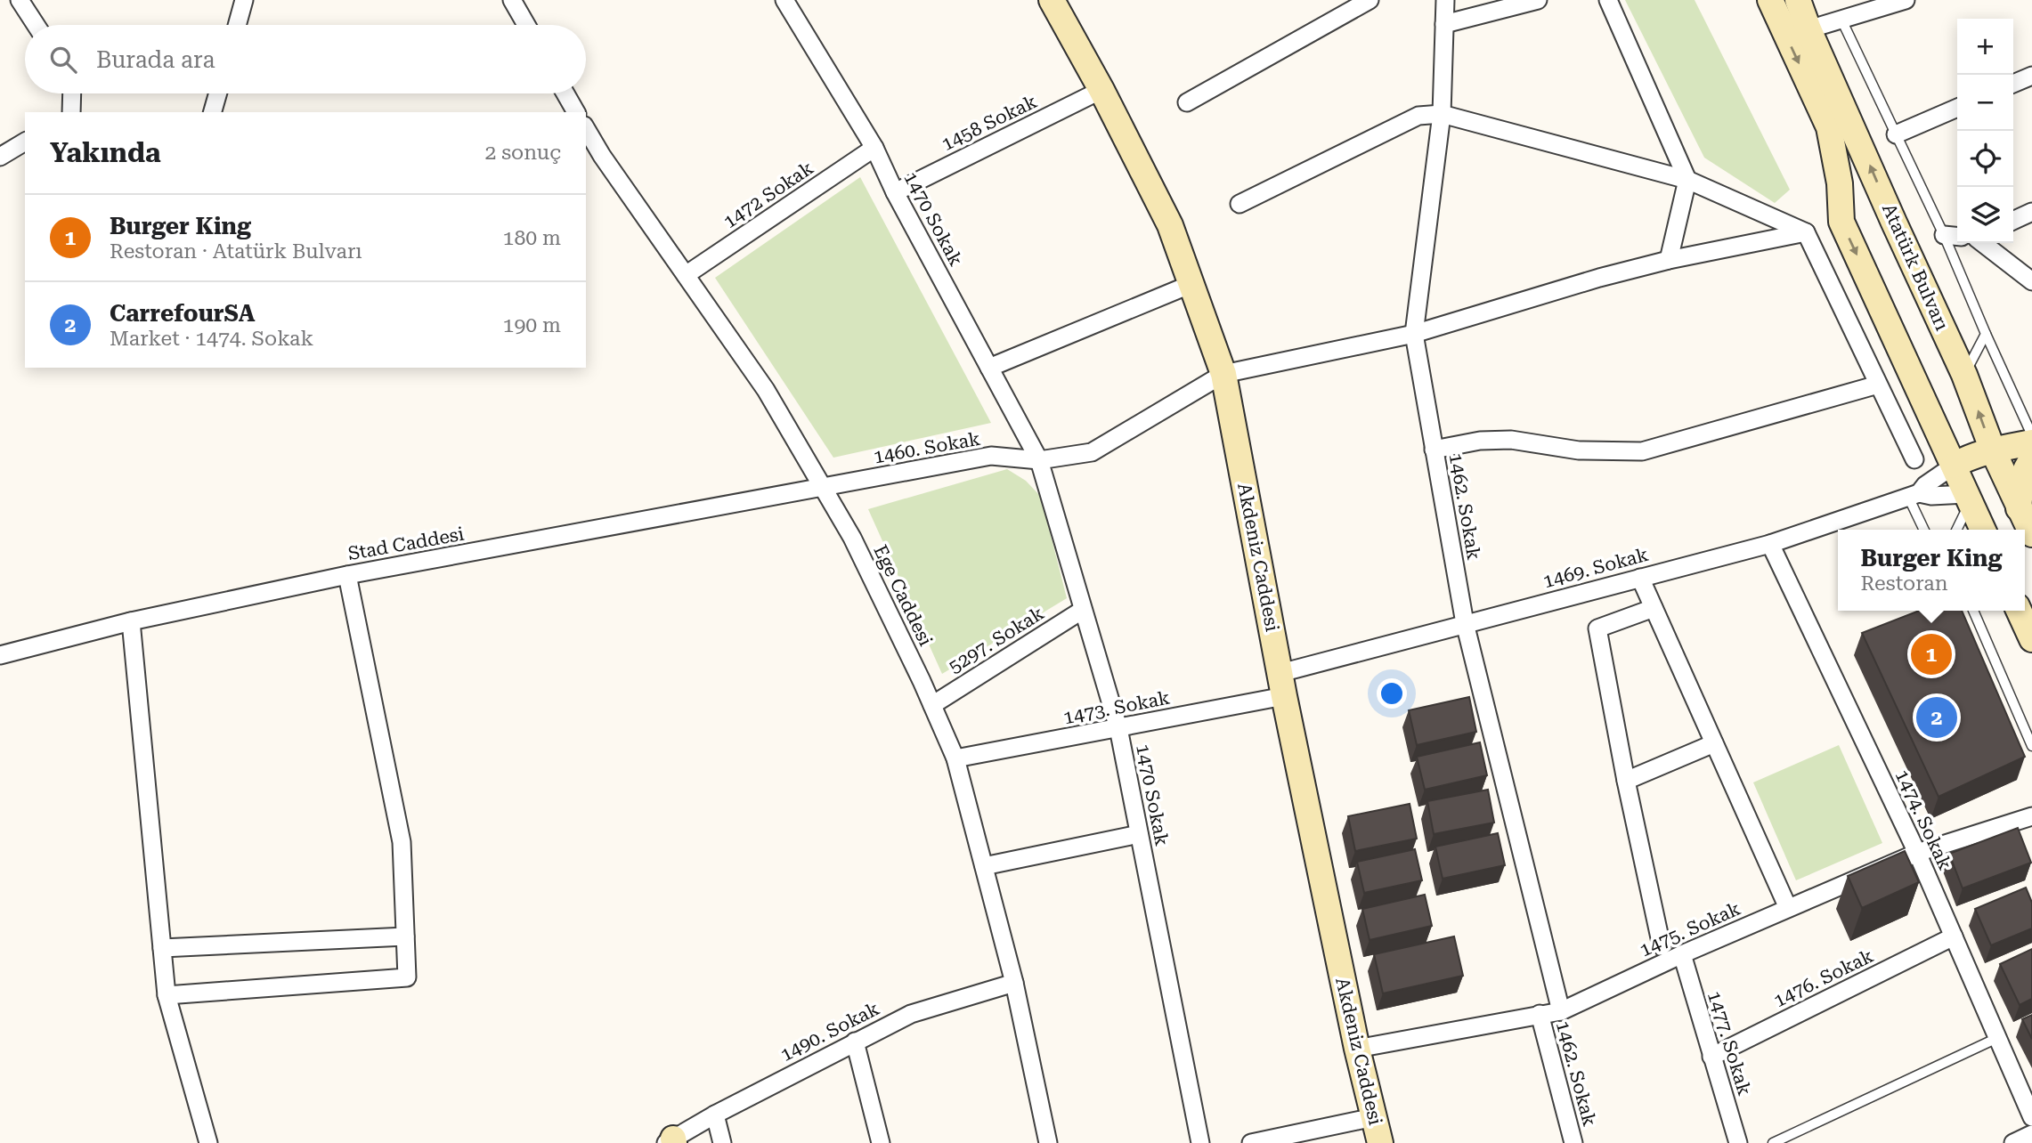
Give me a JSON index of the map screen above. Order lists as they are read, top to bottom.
{
  "streets": {
    "street": [
      "1458 Sokak",
      "1472 Sokak",
      "1470 Sokak",
      "Atatürk Bulvarı",
      "1460. Sokak",
      "1462. Sokak",
      "Stad Caddesi",
      "Akdeniz Caddesi",
      "1469. Sokak",
      "Ege Caddesi",
      "5297. Sokak",
      "1473. Sokak",
      "1474. Sokak",
      "1475. Sokak",
      "1476. Sokak",
      "1490. Sokak",
      "1477. Sokak"
    ]
  },
  "crossings": [
    ["1458 Sokak", "1470 Sokak"],
    ["1458 Sokak", "Akdeniz Caddesi"],
    ["1472 Sokak", "1470 Sokak"],
    ["1472 Sokak", "Ege Caddesi"],
    ["1470 Sokak", "1460. Sokak"],
    ["1470 Sokak", "5297. Sokak"],
    ["1470 Sokak", "1473. Sokak"],
    ["1460. Sokak", "Stad Caddesi"],
    ["1460. Sokak", "Ege Caddesi"],
    ["1462. Sokak", "1469. Sokak"],
    ["1462. Sokak", "1475. Sokak"],
    ["Stad Caddesi", "Ege Caddesi"],
    ["Akdeniz Caddesi", "1469. Sokak"],
    ["Akdeniz Caddesi", "1473. Sokak"],
    ["Akdeniz Caddesi", "1475. Sokak"],
    ["1469. Sokak", "1473. Sokak"],
    ["1469. Sokak", "1474. Sokak"],
    ["Ege Caddesi", "5297. Sokak"],
    ["Ege Caddesi", "1473. Sokak"],
    ["Ege Caddesi", "1490. Sokak"],
    ["1474. Sokak", "1475. Sokak"],
    ["1474. Sokak", "1476. Sokak"],
    ["1475. Sokak", "1477. Sokak"],
    ["1476. Sokak", "1477. Sokak"]
  ],
  "page": {
    "map_buttons": ["+", "−"],
    "search": "Burada ara",
    "heading": ["Yakında", "2 sonuç"],
    "list": [
      {
        "mark": "1",
        "name": "Burger King",
        "note": "Restoran · Atatürk Bulvarı",
        "value": "180 m"
      },
      {
        "mark": "2",
        "name": "CarrefourSA",
        "note": "Market · 1474. Sokak",
        "value": "190 m"
      }
    ],
    "popup": ["Burger King", "Restoran"],
    "pins": ["1", "2"]
  }
}
